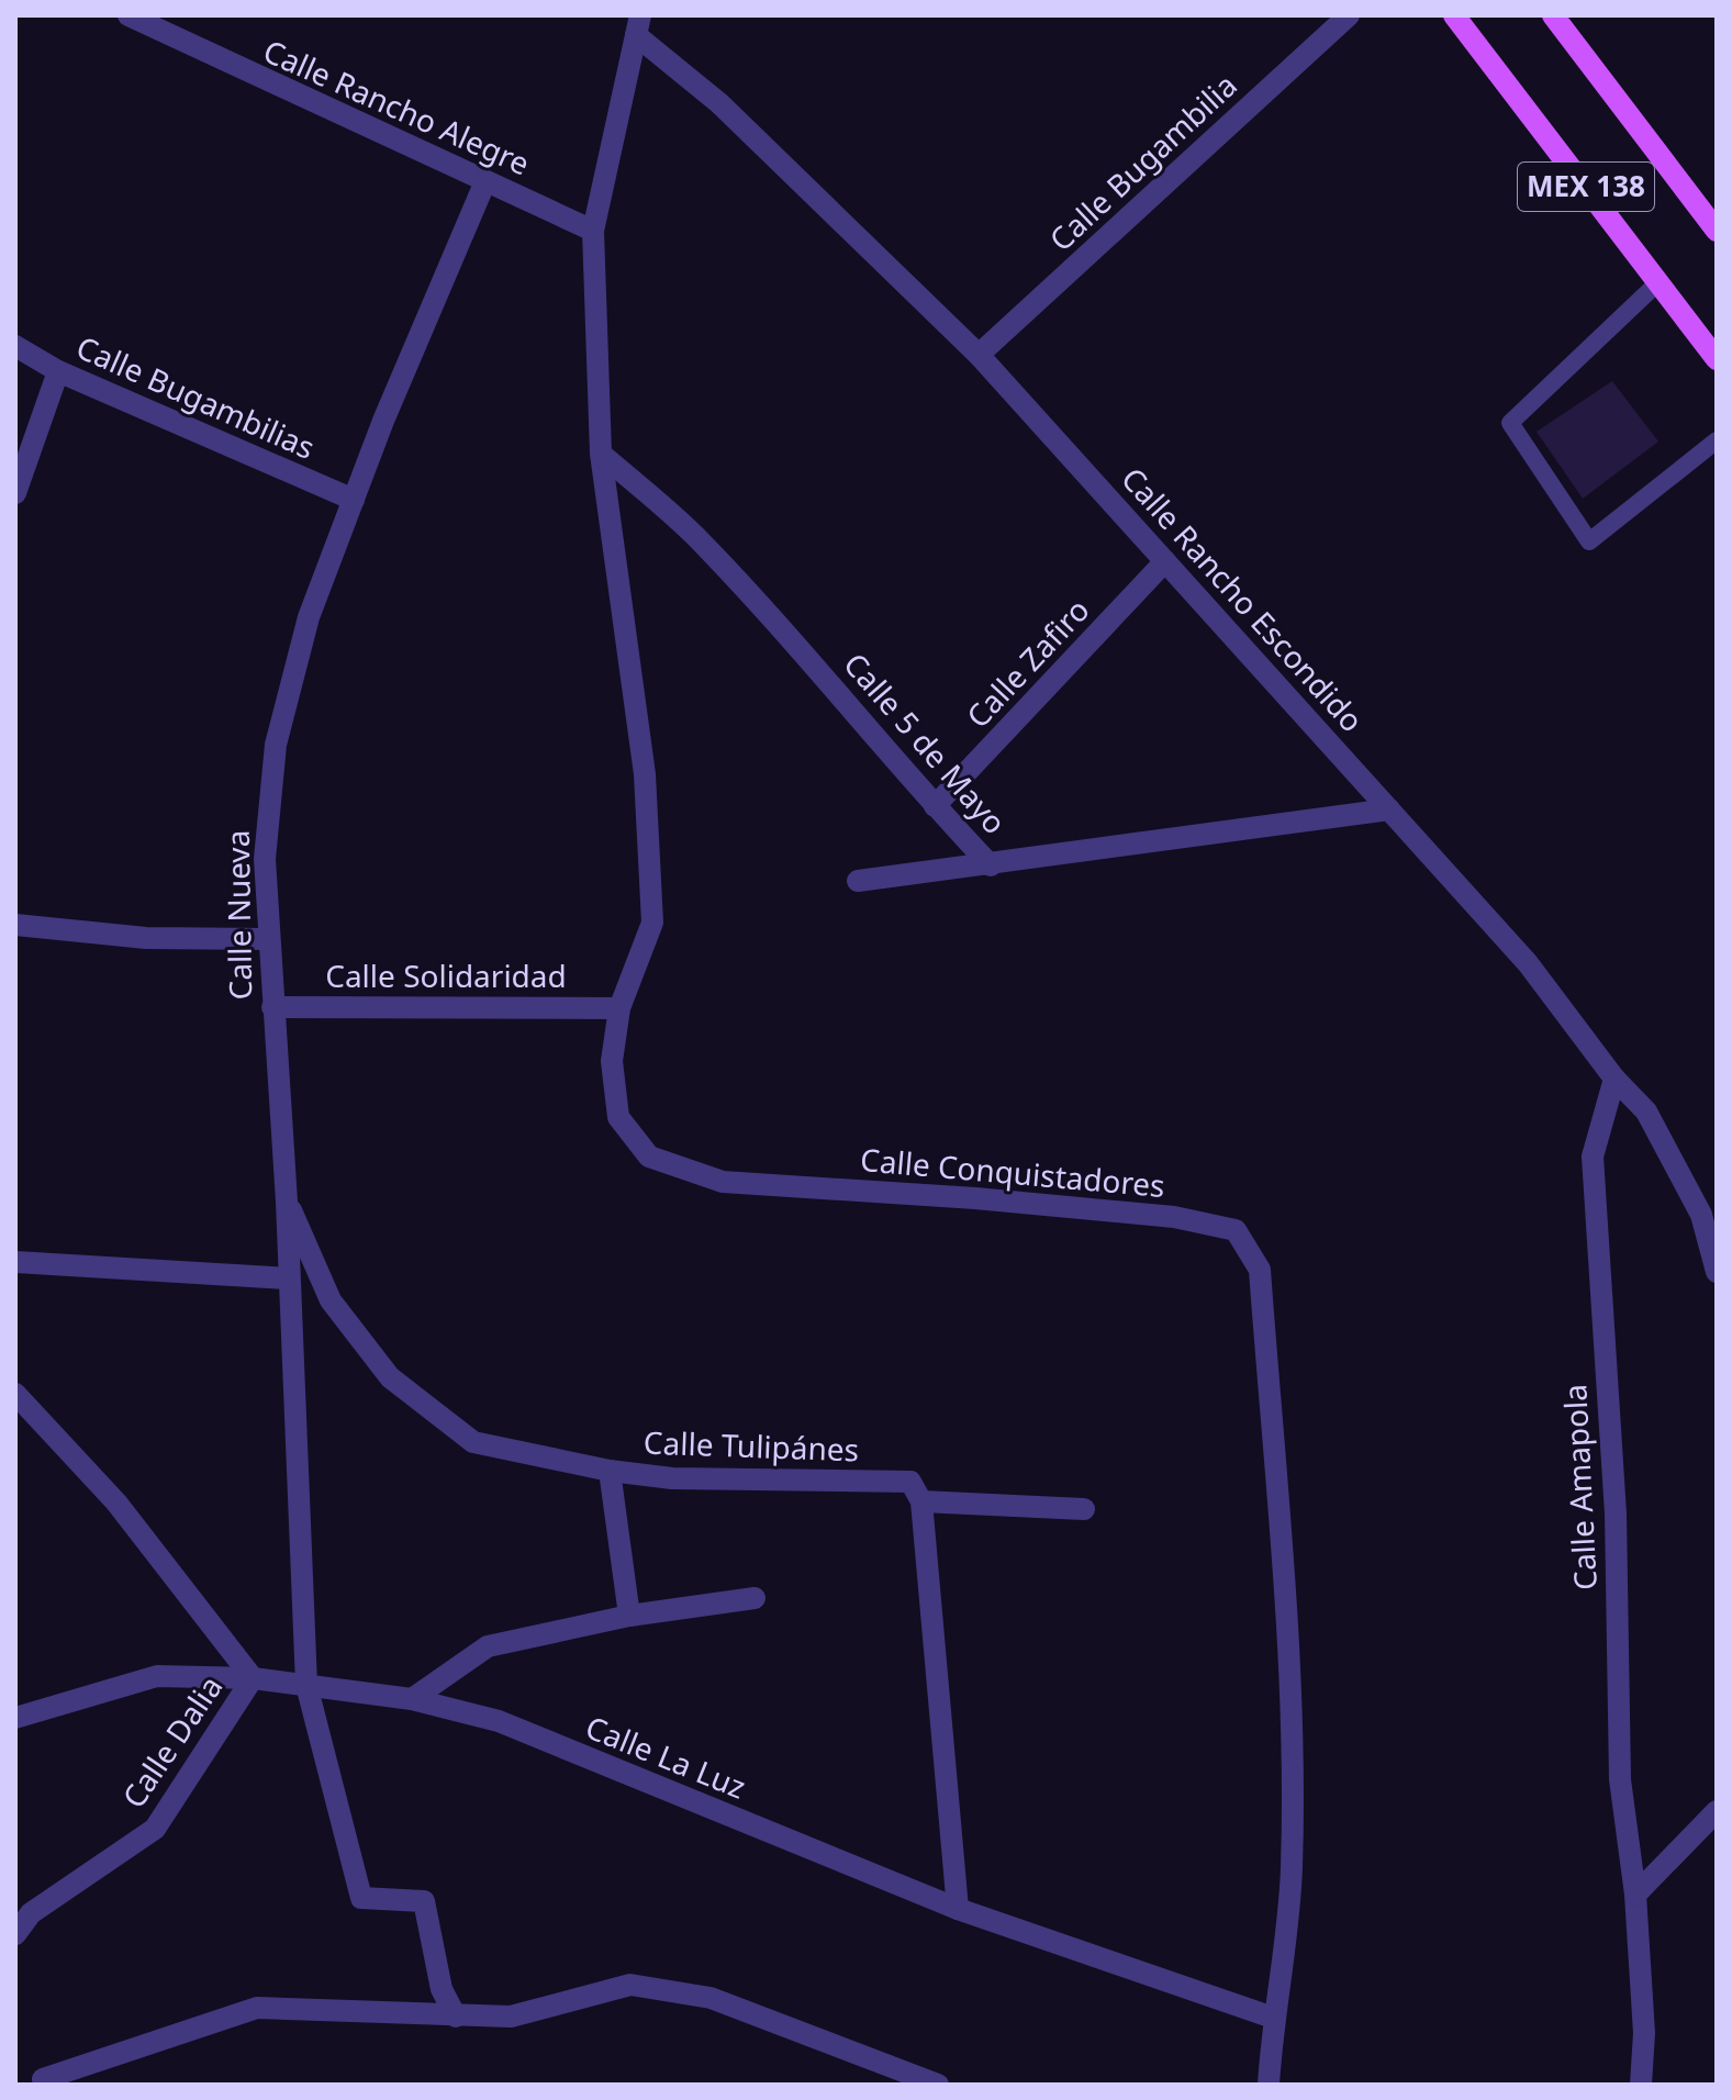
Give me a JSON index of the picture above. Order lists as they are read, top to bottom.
{
  "streets": {
    "main road": ["MEX 138"],
    "street": [
      "Calle Rancho Alegre",
      "Calle Bugambilia",
      "Calle Bugambilias",
      "Calle Rancho Escondido",
      "Calle Zafiro",
      "Calle 5 de Mayo",
      "Calle Nueva",
      "Calle Solidaridad",
      "Calle Conquistadores",
      "Calle Tulipánes",
      "Calle Amapola",
      "Calle Dalia",
      "Calle La Luz"
    ]
  },
  "crossings": [
    ["Calle Rancho Alegre", "Calle Nueva"],
    ["Calle Rancho Alegre", "Calle Conquistadores"],
    ["Calle Bugambilia", "Calle Rancho Escondido"],
    ["Calle Bugambilias", "Calle Nueva"],
    ["Calle Rancho Escondido", "Calle Zafiro"],
    ["Calle Rancho Escondido", "Calle 5 de Mayo"],
    ["Calle Rancho Escondido", "Calle Conquistadores"],
    ["Calle Rancho Escondido", "Calle Amapola"],
    ["Calle Zafiro", "Calle 5 de Mayo"],
    ["Calle 5 de Mayo", "Calle Conquistadores"],
    ["Calle Nueva", "Calle Solidaridad"],
    ["Calle Nueva", "Calle Tulipánes"],
    ["Calle Nueva", "Calle La Luz"],
    ["Calle Solidaridad", "Calle Conquistadores"],
    ["Calle Conquistadores", "Calle La Luz"],
    ["Calle Dalia", "Calle La Luz"]
  ]
}
